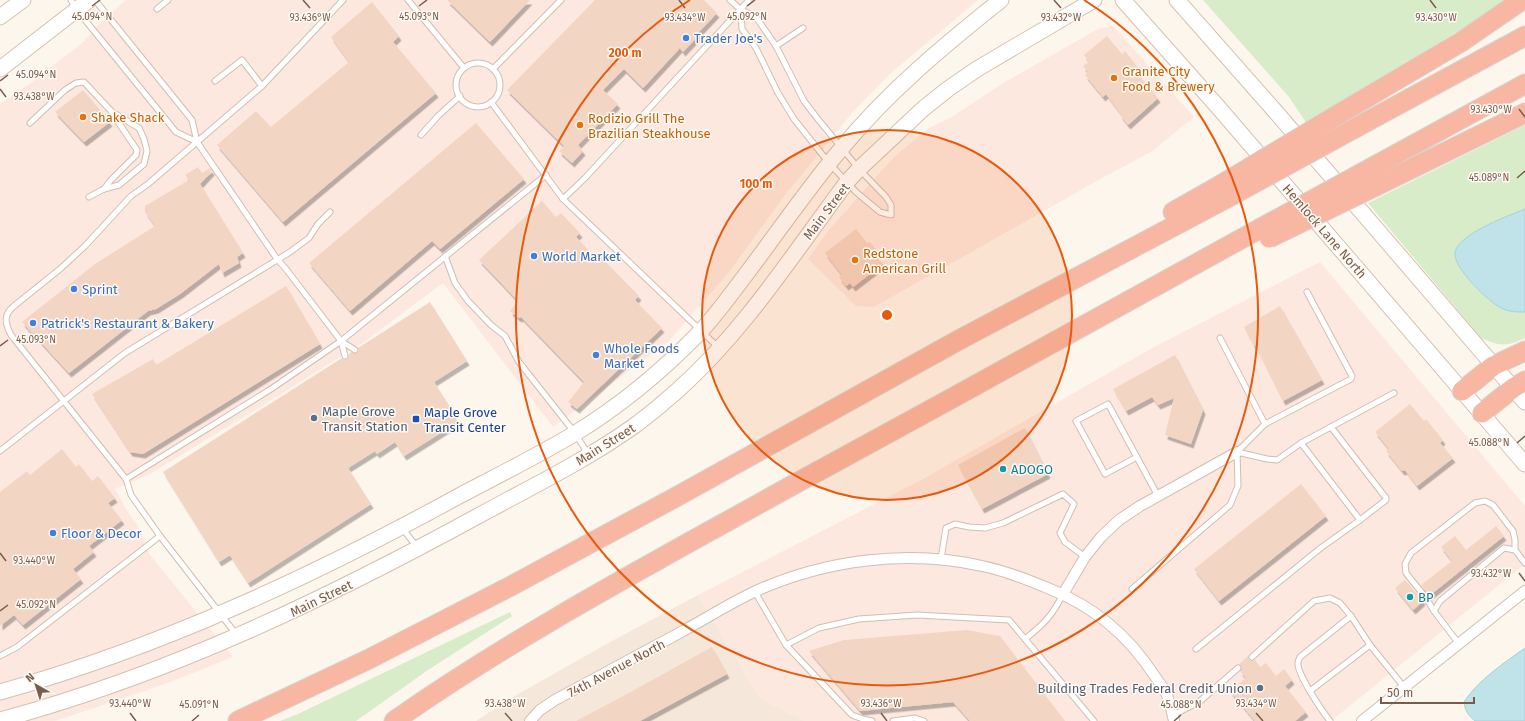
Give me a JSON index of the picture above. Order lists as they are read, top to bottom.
{
  "streets": {
    "street": ["Main Street", "Hemlock Lane North", "74th Avenue North"]
  },
  "places": {
    "other": [
      "Trader Joe's",
      "Granite City Food & Brewery",
      "Shake Shack",
      "Rodizio Grill The Brazilian Steakhouse",
      "World Market",
      "Redstone American Grill",
      "Sprint",
      "Patrick's Restaurant & Bakery",
      "Whole Foods Market",
      "Maple Grove Transit Station",
      "ADOGO",
      "Floor & Decor",
      "BP",
      "Building Trades Federal Credit Union"
    ],
    "transit": ["Maple Grove Transit Center"]
  },
  "scale_bar": "50 m",
  "north": "top left",
  "coordinates": [
    "45.094°N",
    "45.093°N",
    "45.092°N",
    "93.436°W",
    "93.434°W",
    "93.432°W",
    "93.430°W",
    "93.438°W",
    "45.089°N",
    "45.088°N",
    "93.440°W",
    "45.091°N"
  ],
  "rings": ["200 m", "100 m"]
}
